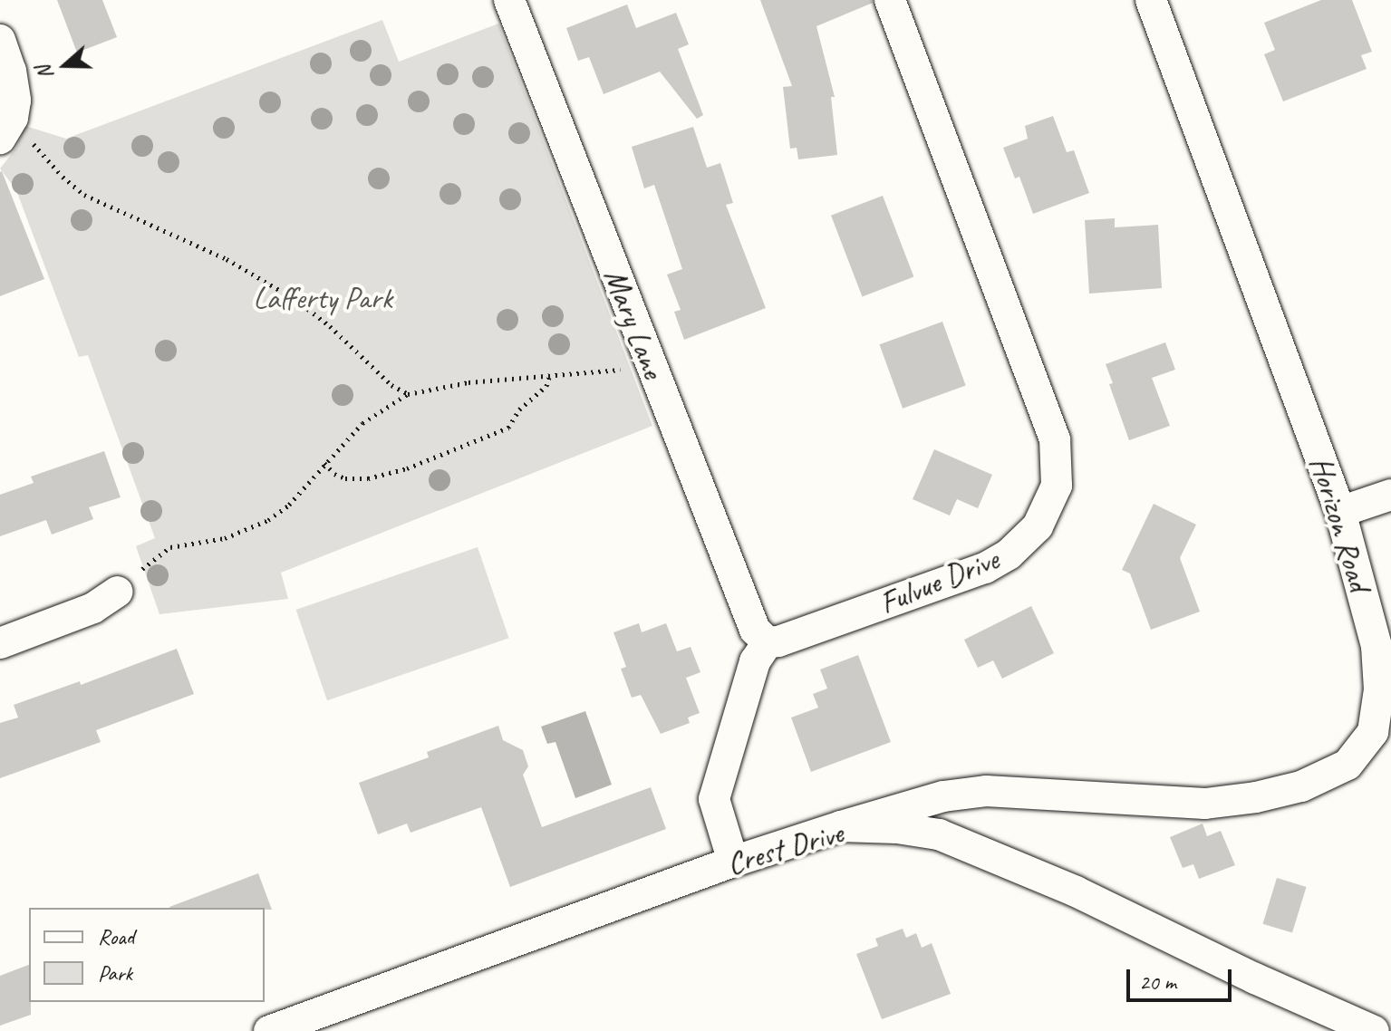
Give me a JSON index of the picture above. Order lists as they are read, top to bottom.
{
  "streets": {
    "street": [
      "Mary Lane",
      "Horizon Road",
      "Fulvue Drive",
      "Crest Drive"
    ]
  },
  "crossings": [
    ["Mary Lane", "Fulvue Drive"],
    ["Horizon Road", "Crest Drive"]
  ],
  "parks": ["Lafferty Park"],
  "legend": ["Road", "Park"],
  "scale_bar": "20 m",
  "north": "left"
}
